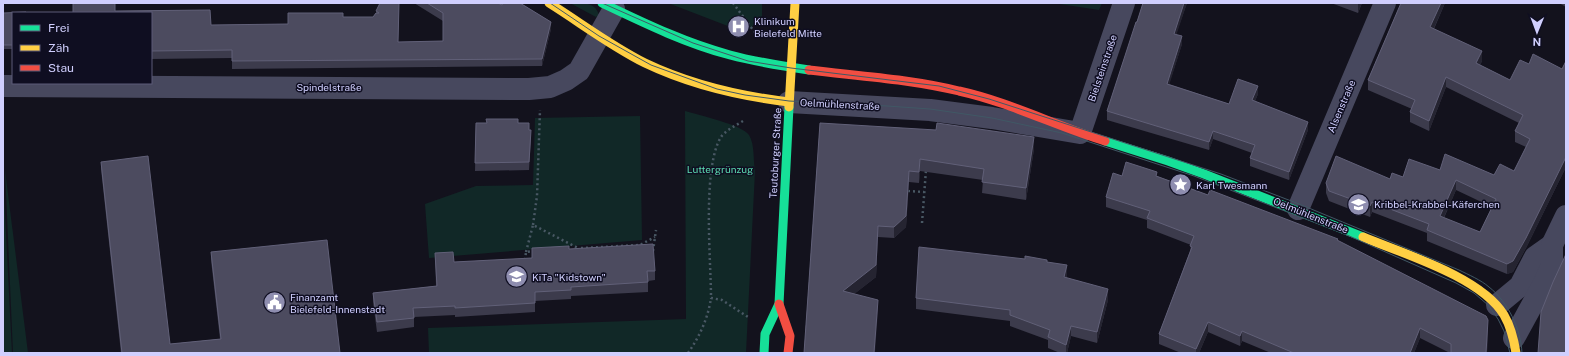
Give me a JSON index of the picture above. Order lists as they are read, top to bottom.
{
  "streets": {
    "street": [
      "Bielsteinstraße",
      "Spindelstraße",
      "Oelmühlenstraße",
      "Alsenstraße",
      "Teutoburger Straße"
    ]
  },
  "crossings": [
    ["Bielsteinstraße", "Oelmühlenstraße"],
    ["Spindelstraße", "Oelmühlenstraße"],
    ["Oelmühlenstraße", "Alsenstraße"],
    ["Oelmühlenstraße", "Teutoburger Straße"]
  ],
  "parks": ["Luttergrünzug"],
  "places": {
    "hospital": ["Klinikum Bielefeld Mitte"],
    "place": ["Karl Twesmann"],
    "school or university": ["Kribbel-Krabbel-Käferchen", "KiTa \"Kidstown\""],
    "public building": ["Finanzamt Bielefeld-Innenstadt"]
  },
  "legend": ["Frei", "Zäh", "Stau"],
  "north": "bottom"
}
